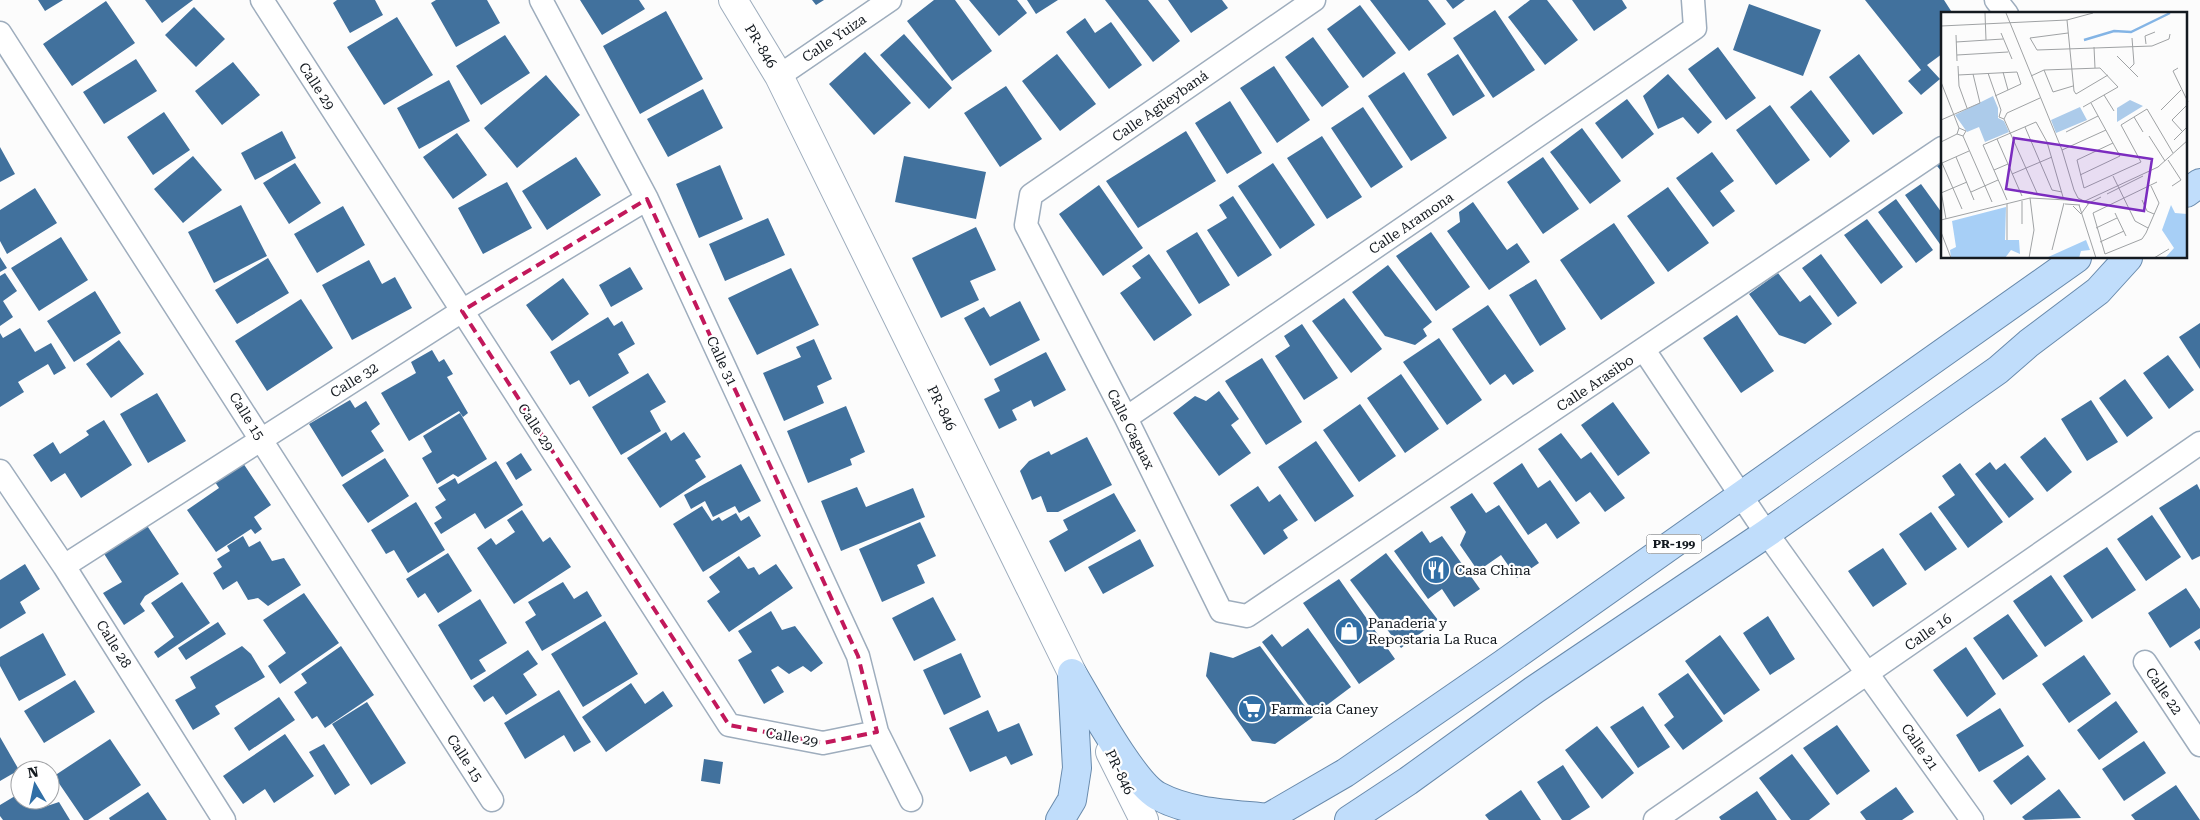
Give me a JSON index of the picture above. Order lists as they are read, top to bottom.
{
  "streets": {
    "main road": ["PR-199"],
    "street": [
      "Calle Yuiza",
      "PR-846",
      "Calle 29",
      "Calle Agüeybaná",
      "Calle Aramona",
      "Calle 31",
      "Calle 32",
      "Calle Arasibo",
      "Calle 15",
      "Calle Caguax",
      "Calle 16",
      "Calle 28",
      "Calle 22",
      "Calle 21"
    ]
  },
  "crossings": [
    ["Calle Yuiza", "PR-846"],
    ["Calle 29", "Calle 31"],
    ["Calle 29", "Calle 32"],
    ["Calle Agüeybaná", "Calle Caguax"],
    ["Calle Aramona", "Calle Caguax"],
    ["Calle 31", "Calle 32"],
    ["Calle 32", "Calle 15"],
    ["Calle 32", "Calle 28"],
    ["Calle Arasibo", "Calle Caguax"],
    ["Calle Arasibo", "Calle 21"],
    ["PR-199", "Calle 21"],
    ["Calle 16", "Calle 21"]
  ],
  "places": {
    "restaurant": ["Casa China"],
    "shop": ["Panaderia y Repostaria La Ruca"],
    "supermarket": ["Farmacia Caney"]
  },
  "north": "top"
}
